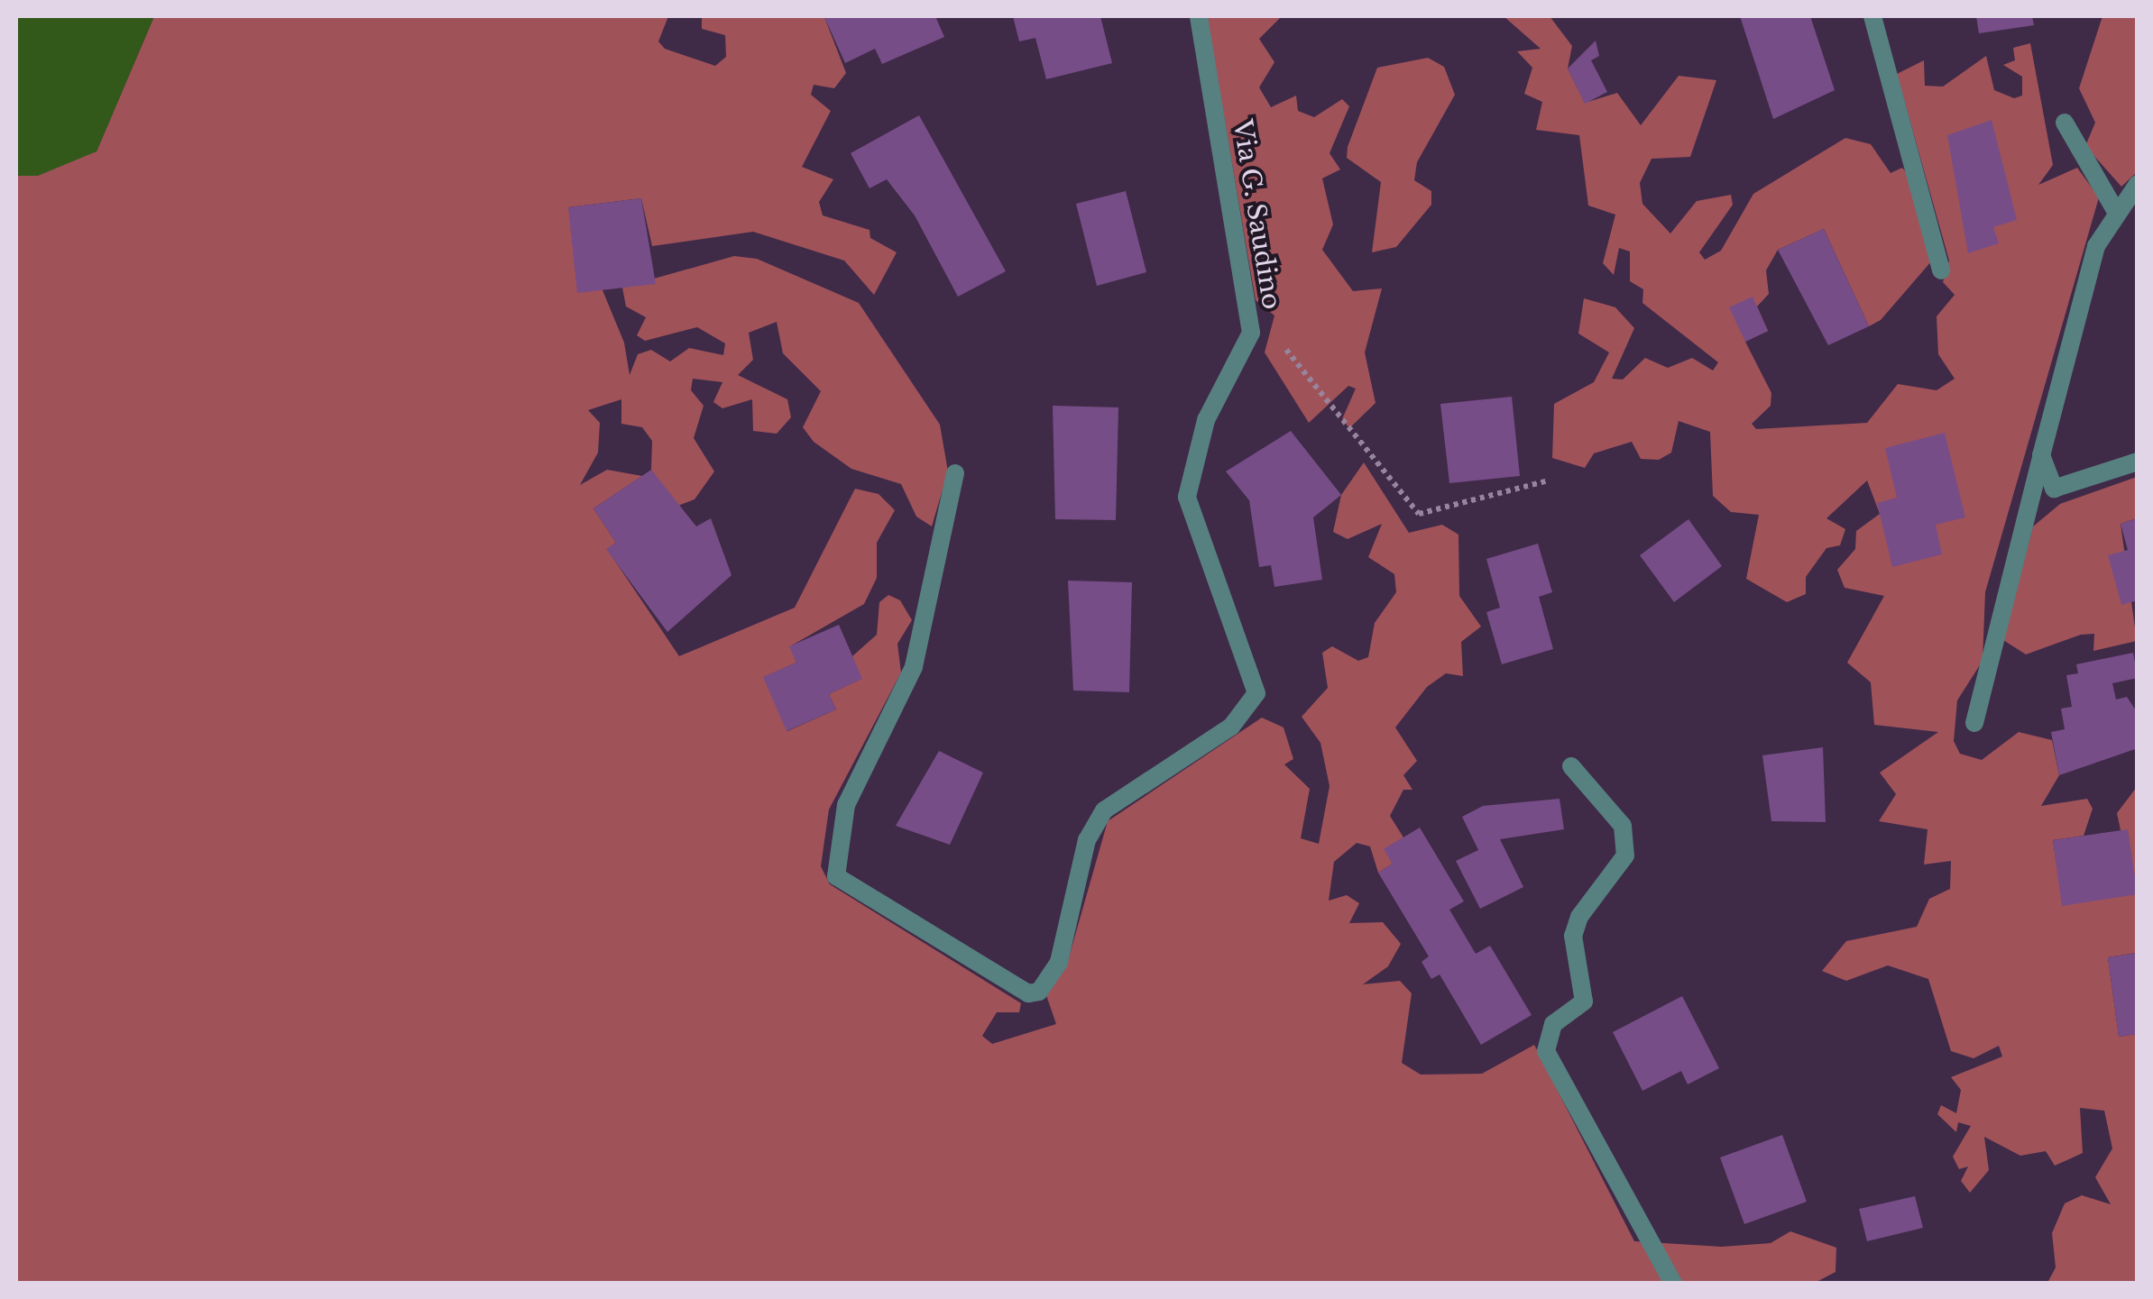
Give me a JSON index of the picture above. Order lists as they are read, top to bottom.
{
  "streets": {
    "street": ["Via G. Saudino"]
  }
}
